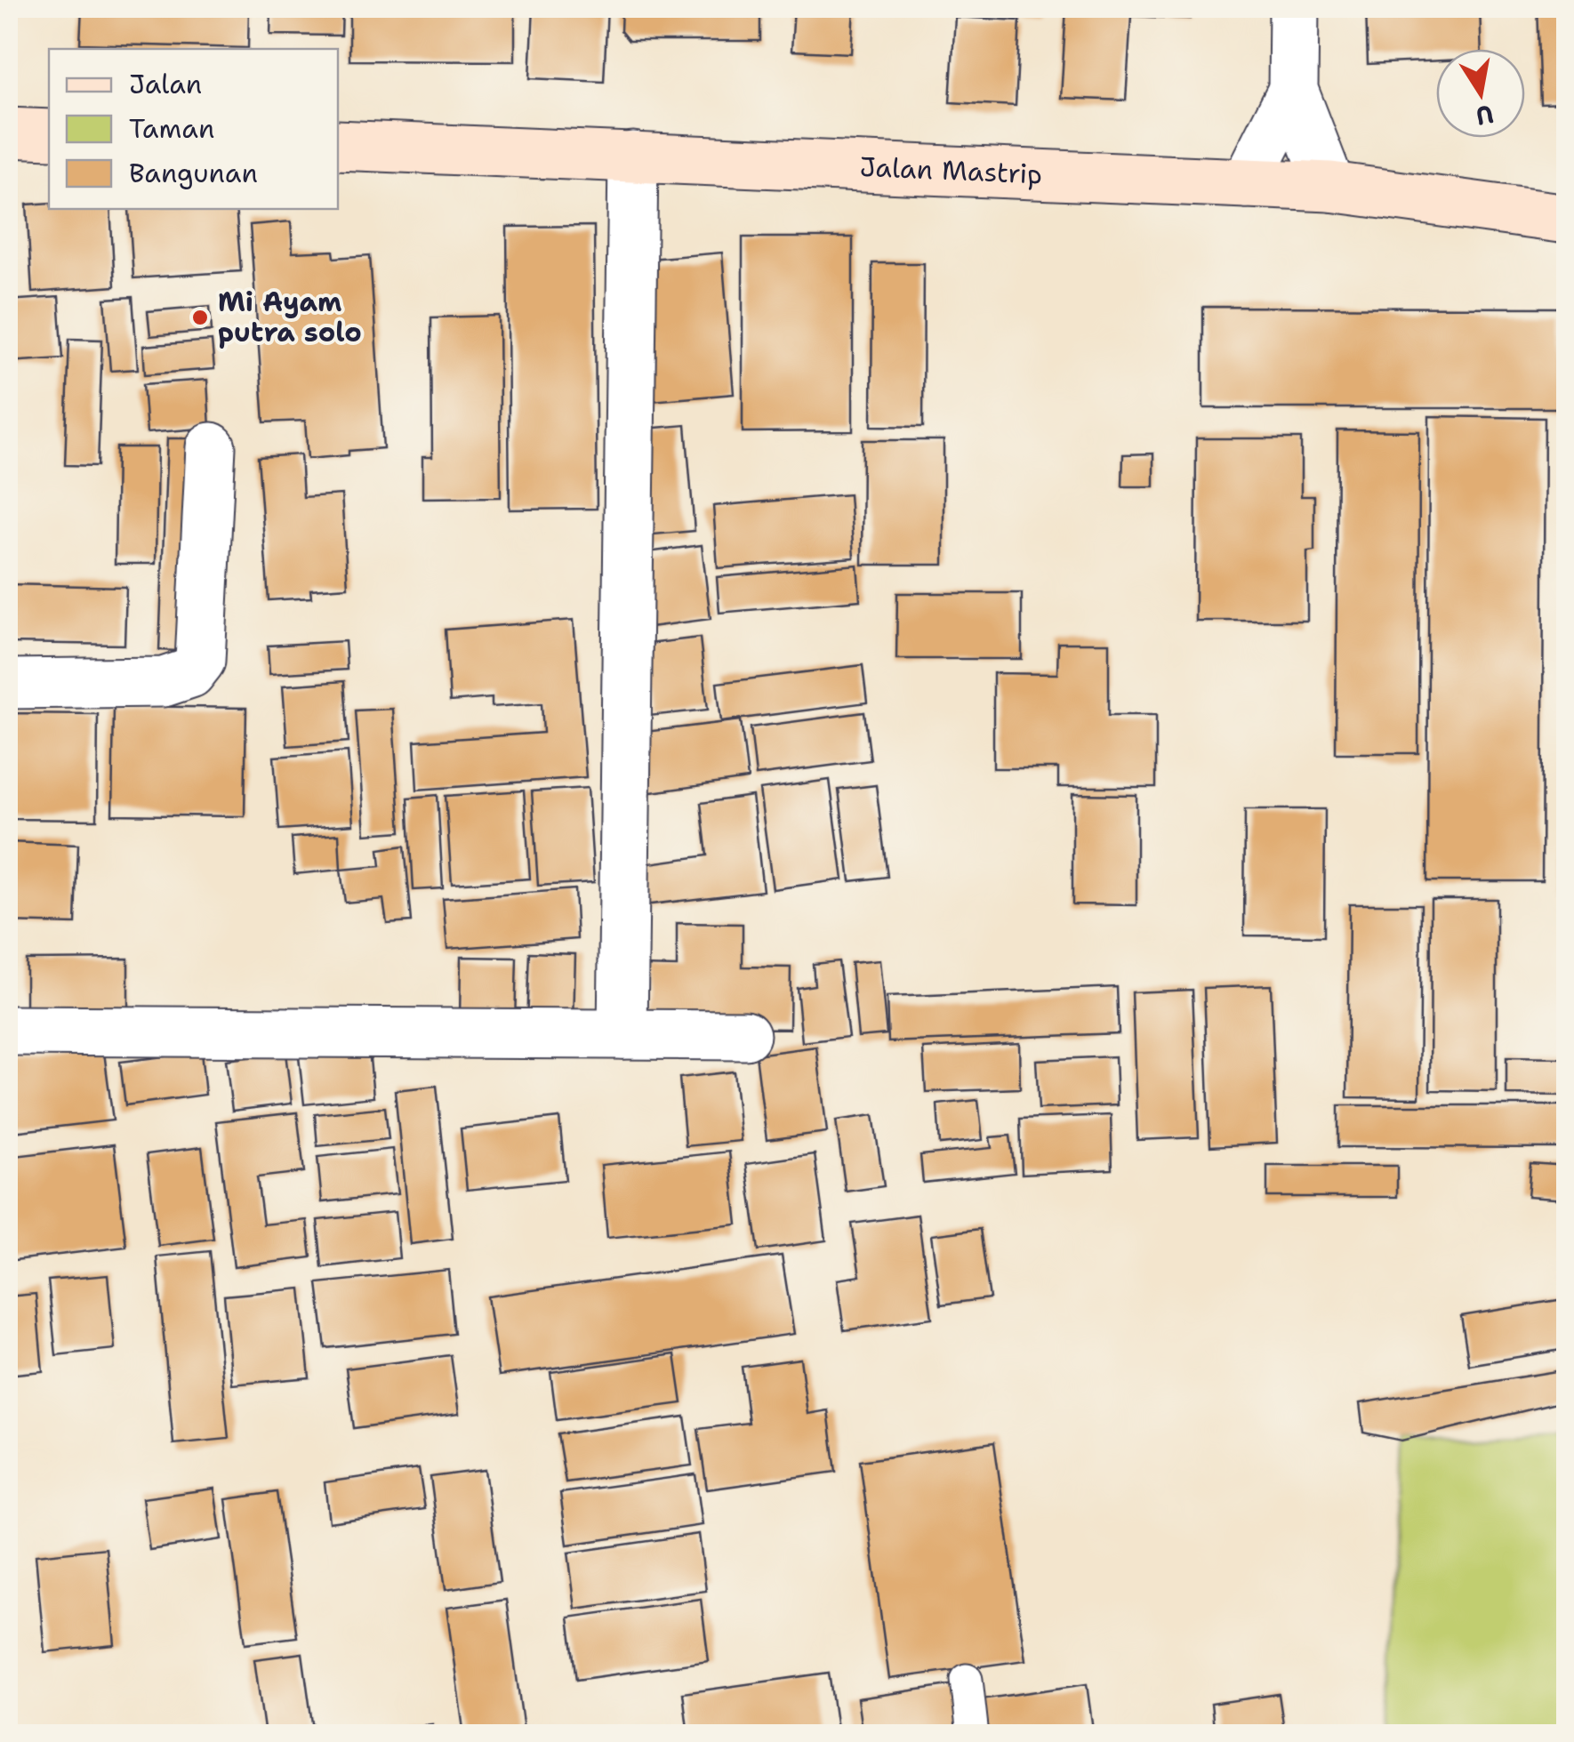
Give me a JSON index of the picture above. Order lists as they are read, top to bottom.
{
  "streets": {
    "main road": ["Jalan Mastrip"]
  },
  "places": ["Mi Ayam putra solo"],
  "legend": ["Jalan", "Taman", "Bangunan"],
  "north": "bottom"
}
